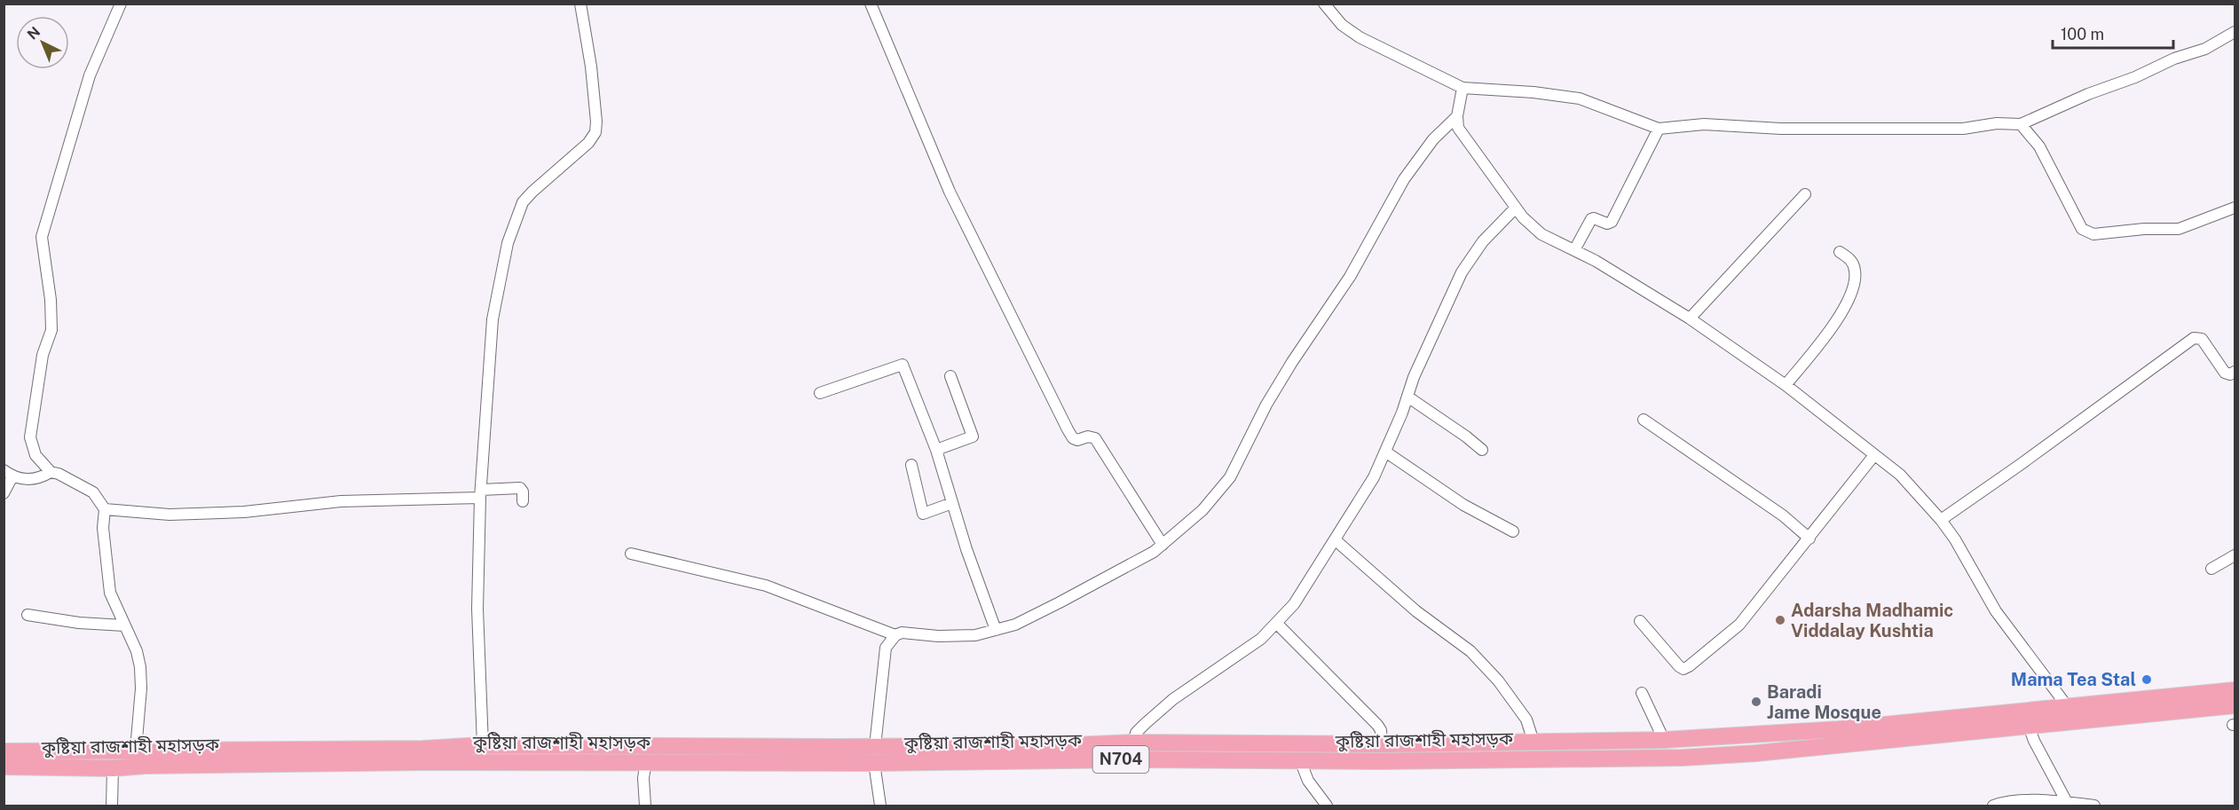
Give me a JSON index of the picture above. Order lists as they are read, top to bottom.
{
  "streets": {
    "highway": ["কুষ্টিয়া রাজশাহী মহাসড়ক", "N704"]
  },
  "places": ["Adarsha Madhamic Viddalay Kushtia", "Mama Tea Stal", "Baradi Jame Mosque"],
  "scale_bar": "100 m",
  "north": "top left"
}
